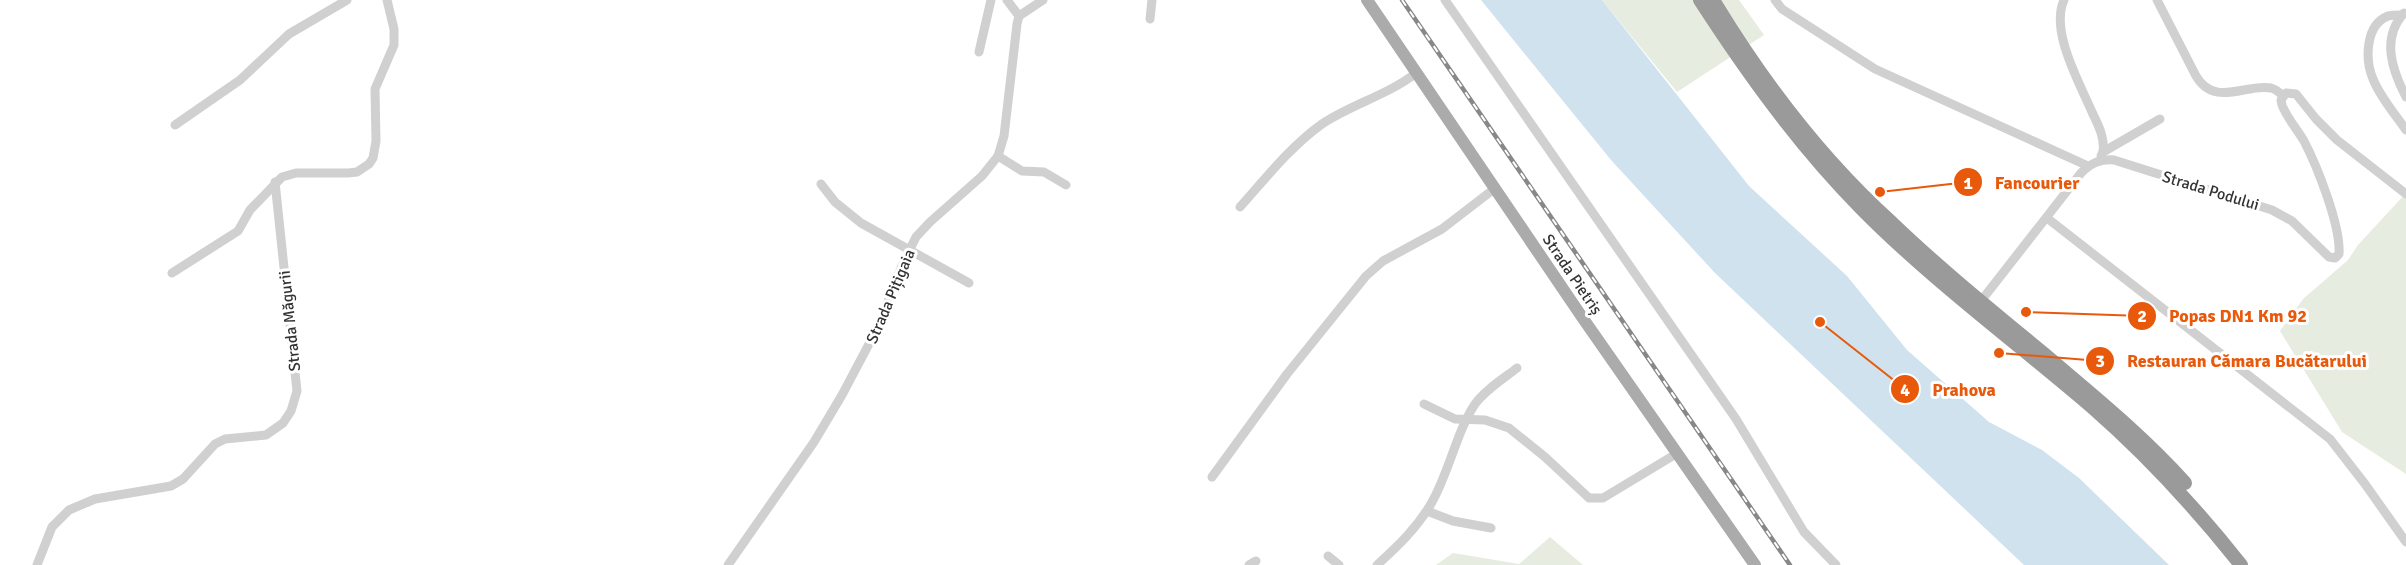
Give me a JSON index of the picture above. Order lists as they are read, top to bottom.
{
  "streets": {
    "main road": ["Strada Pietriș"],
    "street": ["Strada Podului", "Strada Pițigaia", "Strada Măgurii"]
  },
  "places": [
    "Fancourier",
    "Popas DN1 Km 92",
    "Prahova",
    "Restauran Cămara Bucătarului"
  ]
}
